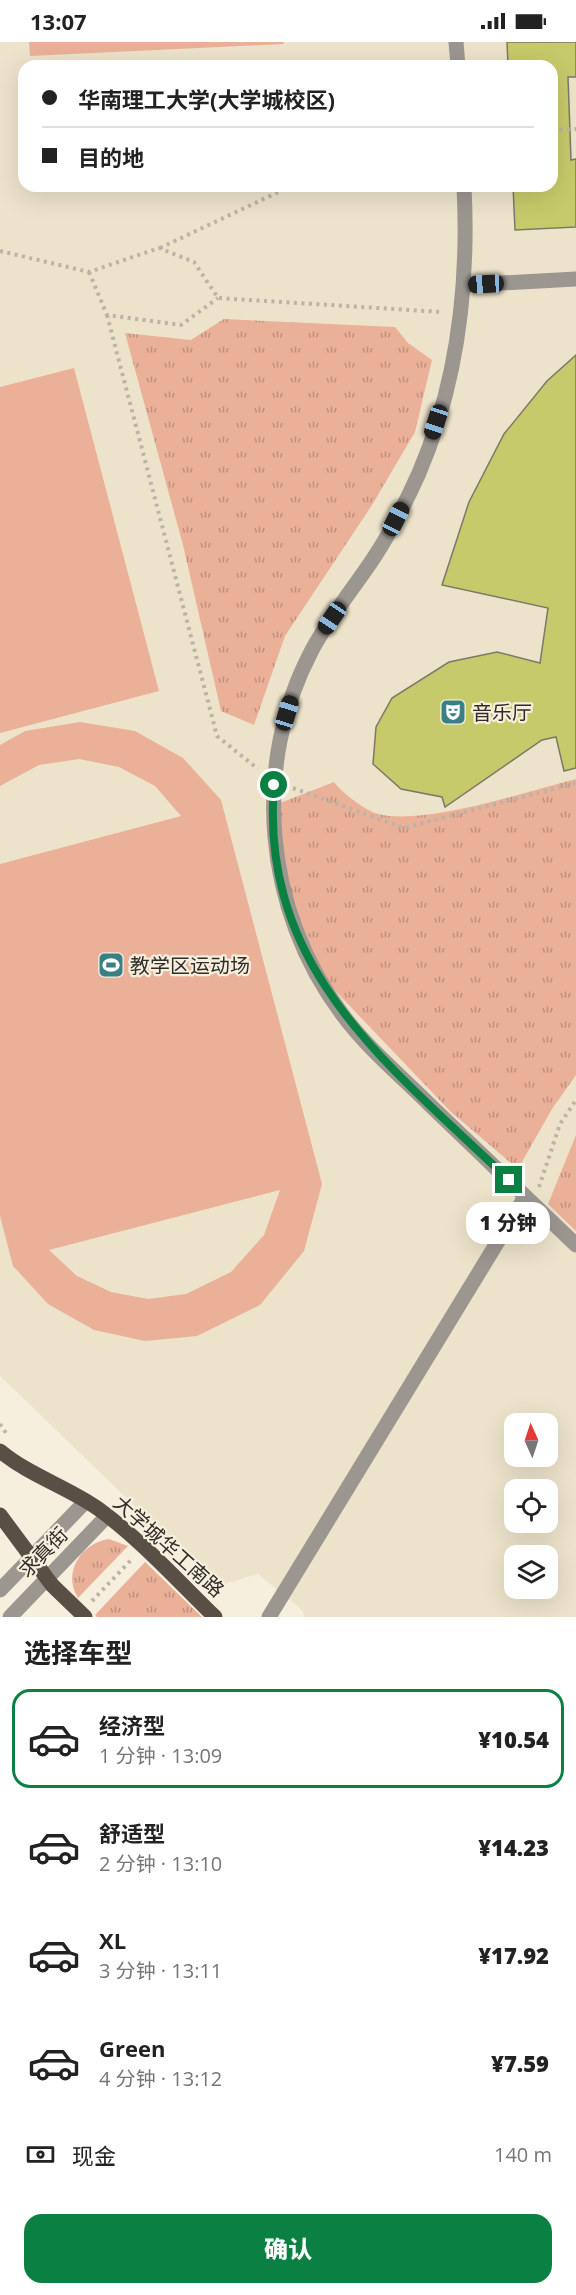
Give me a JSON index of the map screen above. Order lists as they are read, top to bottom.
{
  "streets": {
    "main road": ["大学城华工南路"],
    "street": ["求真街"]
  },
  "crossings": [
    ["大学城华工南路", "求真街"]
  ],
  "places": {
    "theatre": ["音乐厅"],
    "sports": ["教学区运动场"]
  },
  "north": "top",
  "page": {
    "status": "13:07",
    "banner": ["华南理工大学(大学城校区)", "目的地"],
    "bubble": "1 分钟",
    "heading": "选择车型",
    "list": [
      {
        "name": "经济型",
        "note": "1 分钟 · 13:09",
        "value": "¥10.54"
      },
      {
        "name": "舒适型",
        "note": "2 分钟 · 13:10",
        "value": "¥14.23"
      },
      {
        "name": "XL",
        "note": "3 分钟 · 13:11",
        "value": "¥17.92"
      },
      {
        "name": "Green",
        "note": "4 分钟 · 13:12",
        "value": "¥7.59"
      }
    ],
    "pay": ["现金", "140 m"],
    "buttons": "确认"
  }
}
